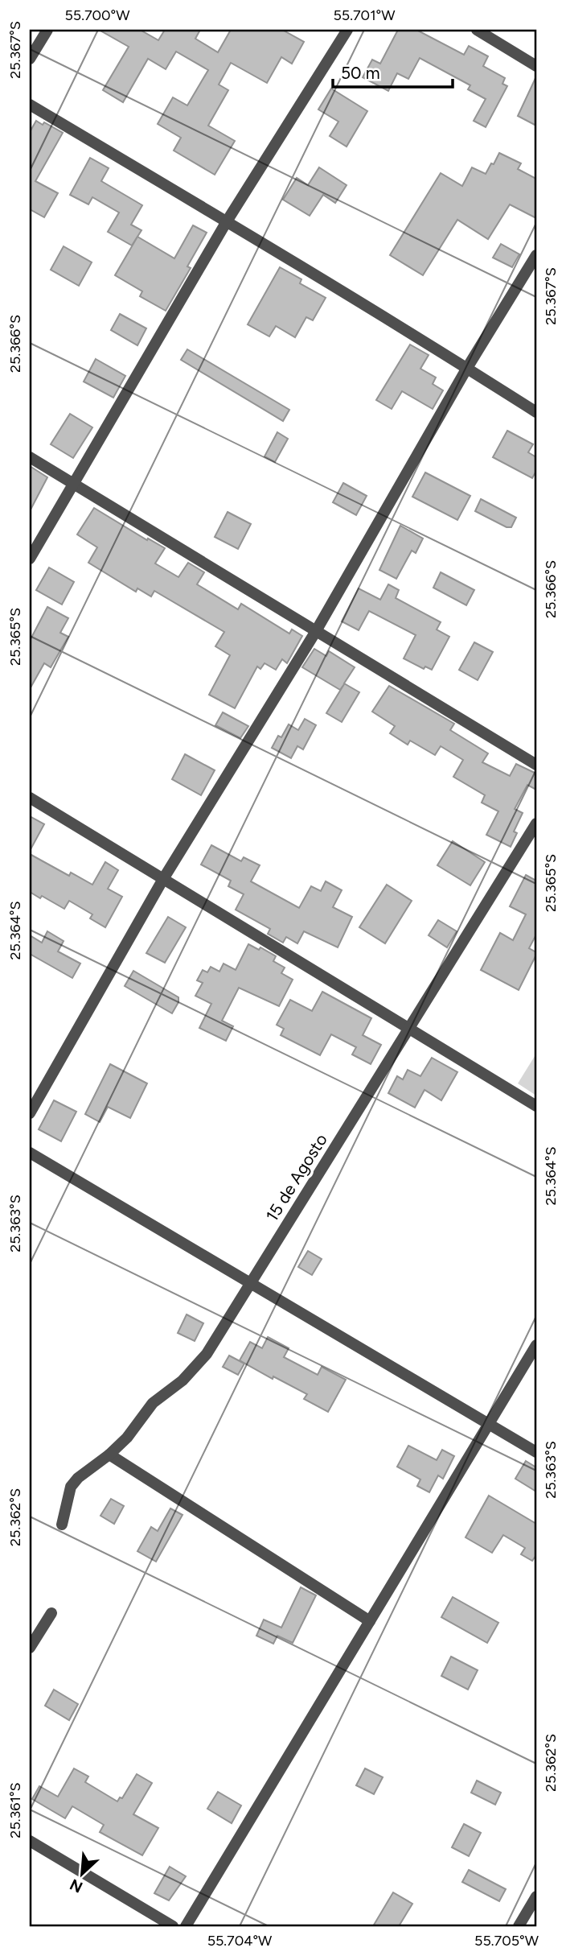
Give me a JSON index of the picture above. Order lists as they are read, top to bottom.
{
  "streets": {
    "street": ["15 de Agosto"]
  },
  "scale_bar": "50 m",
  "north": "bottom left",
  "coordinates": [
    "55.700°W",
    "55.701°W",
    "25.367°S",
    "25.366°S",
    "25.365°S",
    "25.364°S",
    "25.363°S",
    "25.362°S",
    "25.361°S",
    "55.704°W",
    "55.705°W"
  ]
}
